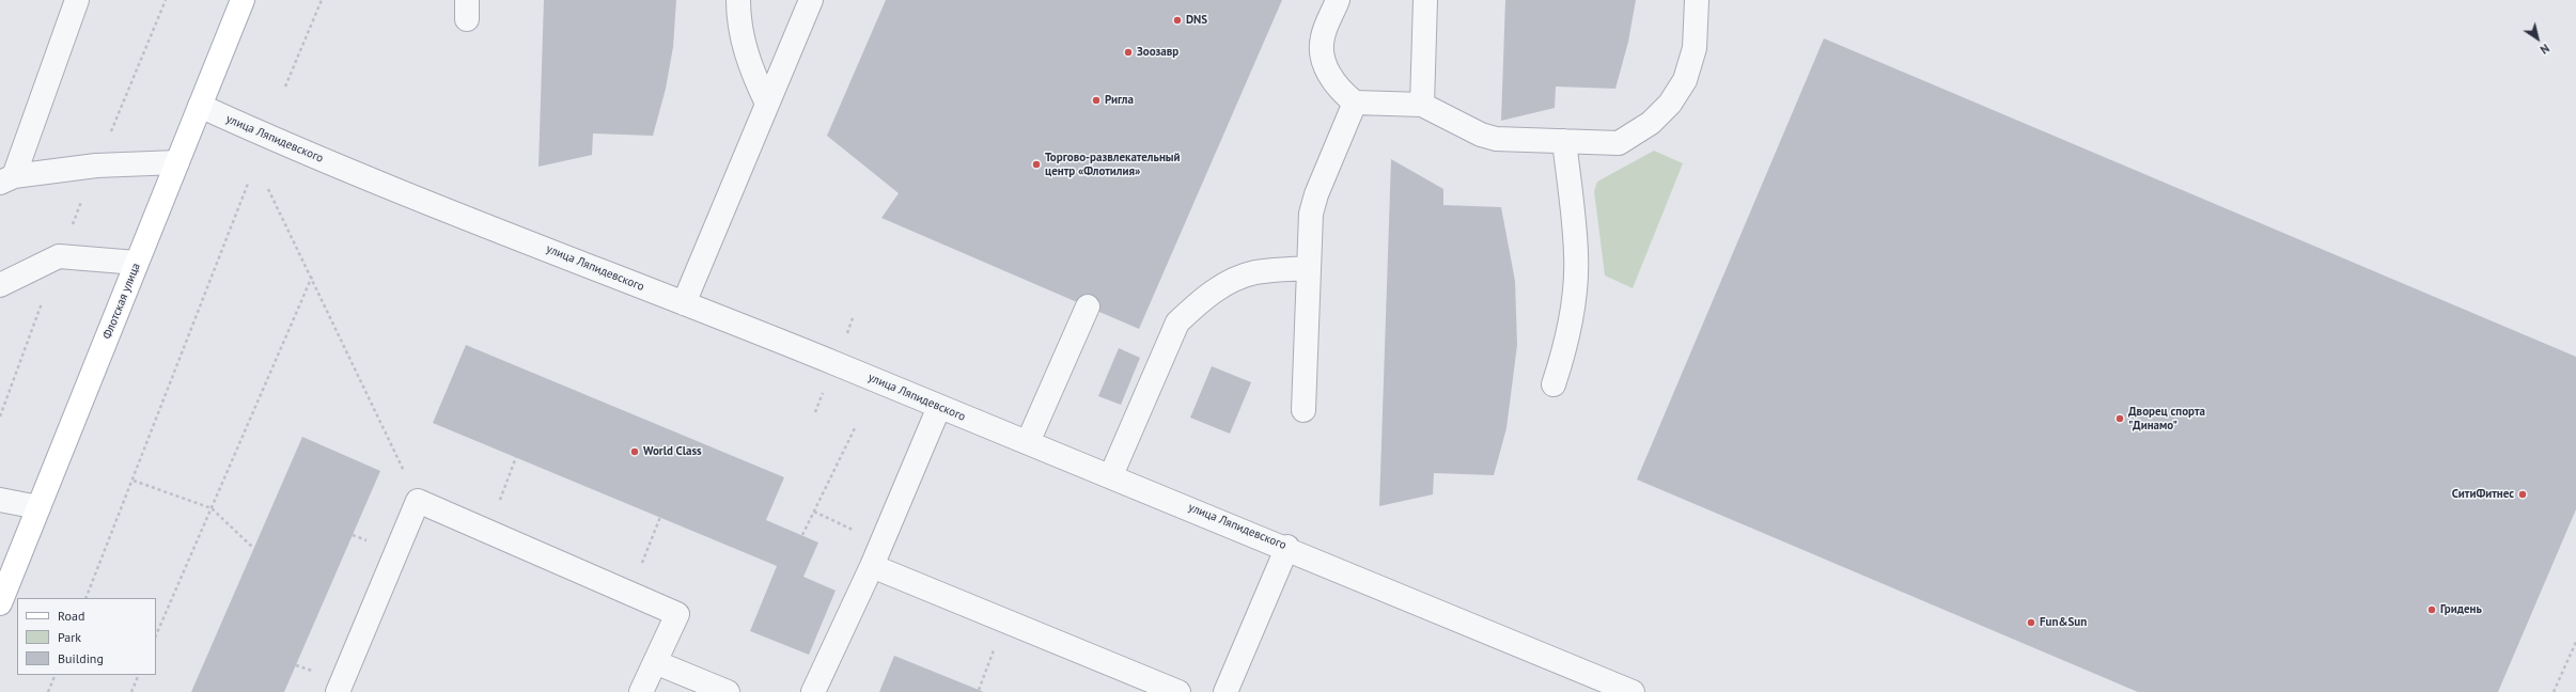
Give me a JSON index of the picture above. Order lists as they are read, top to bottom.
{
  "streets": {
    "main road": ["Флотская улица"],
    "street": ["улица Ляпидевского"]
  },
  "crossings": [
    ["улица Ляпидевского", "Флотская улица"]
  ],
  "places": [
    "DNS",
    "Зоозавр",
    "Ригла",
    "Торгово-развлекательный центр «Флотилия»",
    "Дворец спорта \"Динамо\"",
    "World Class",
    "СитиФитнес",
    "Гридень",
    "Fun&Sun"
  ],
  "legend": ["Road", "Park", "Building"],
  "north": "bottom right"
}
